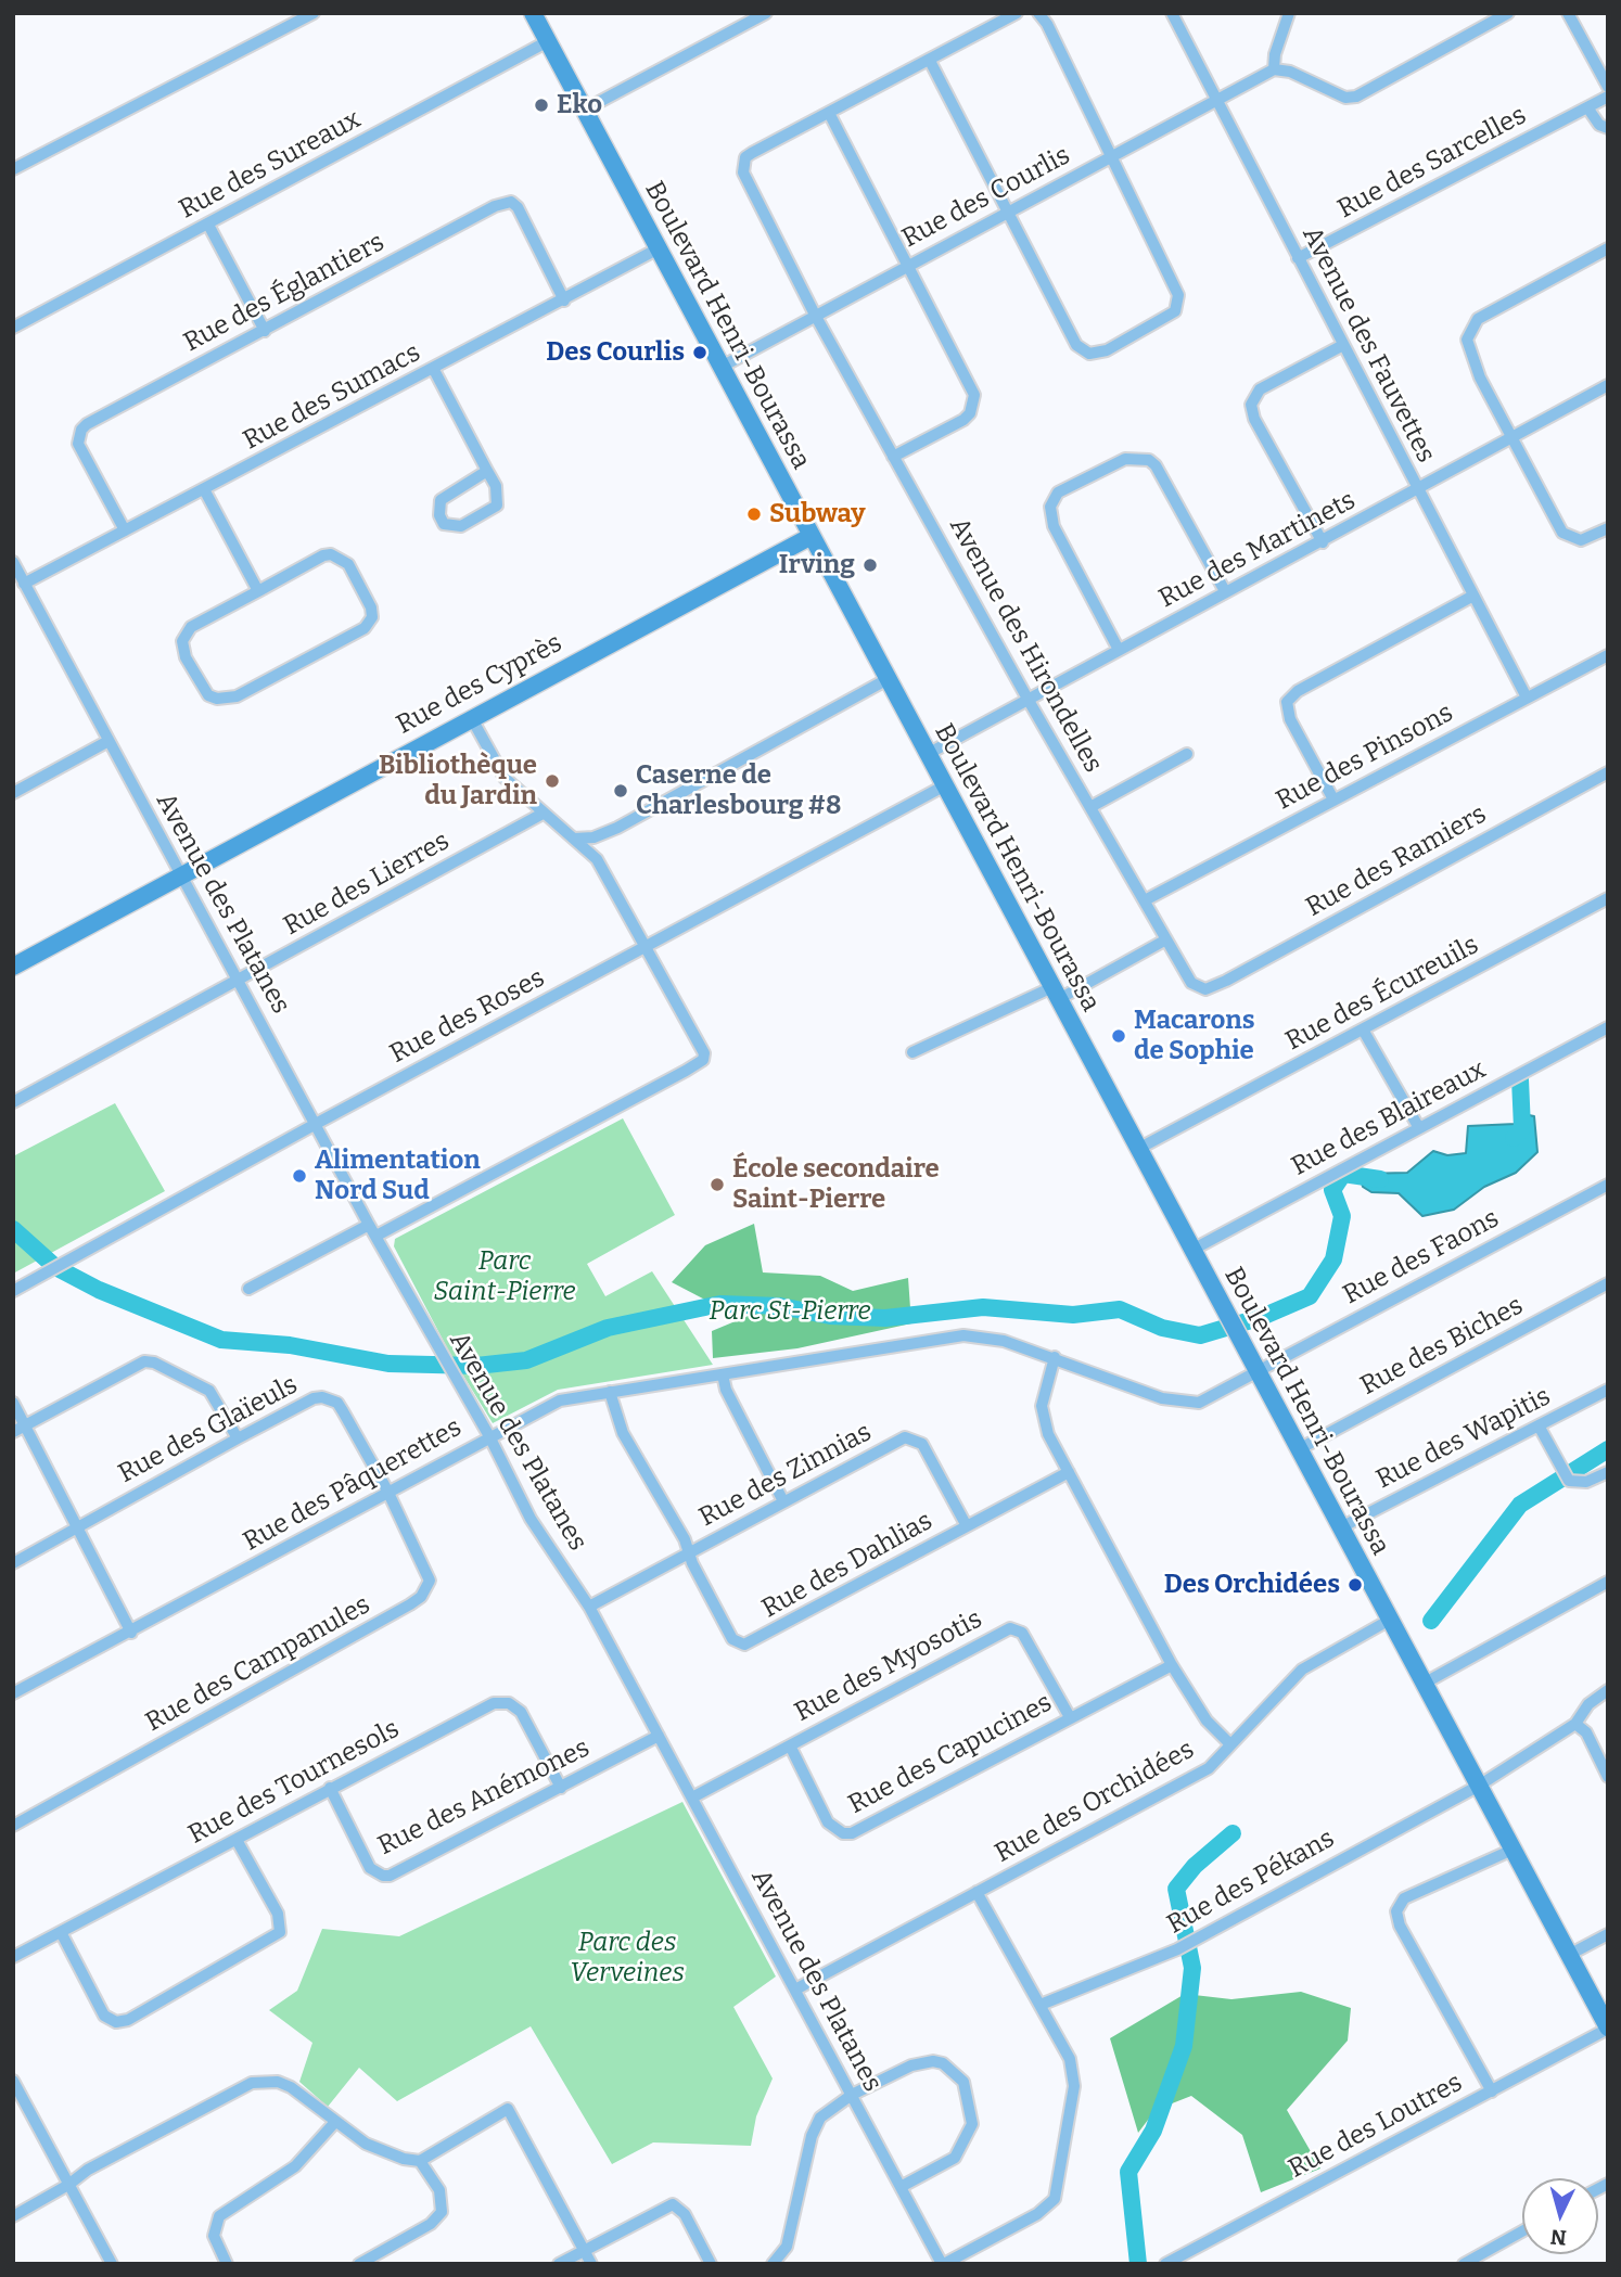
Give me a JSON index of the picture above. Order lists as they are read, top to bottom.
{
  "streets": {
    "main road": ["Boulevard Henri-Bourassa", "Rue des Cyprès"],
    "street": [
      "Rue des Sarcelles",
      "Rue des Sureaux",
      "Rue des Courlis",
      "Rue des Églantiers",
      "Avenue des Fauvettes",
      "Rue des Sumacs",
      "Rue des Martinets",
      "Avenue des Hirondelles",
      "Rue des Pinsons",
      "Rue des Ramiers",
      "Rue des Lierres",
      "Avenue des Platanes",
      "Rue des Écureuils",
      "Rue des Roses",
      "Rue des Blaireaux",
      "Rue des Faons",
      "Rue des Biches",
      "Rue des Glaïeuls",
      "Rue des Wapitis",
      "Rue des Zinnias",
      "Rue des Pâquerettes",
      "Rue des Dahlias",
      "Rue des Campanules",
      "Rue des Myosotis",
      "Rue des Capucines",
      "Rue des Tournesols",
      "Rue des Anémones",
      "Rue des Orchidées",
      "Rue des Pékans",
      "Rue des Loutres"
    ]
  },
  "crossings": [
    ["Rue des Sarcelles", "Avenue des Fauvettes"],
    ["Rue des Sureaux", "Boulevard Henri-Bourassa"],
    ["Rue des Courlis", "Boulevard Henri-Bourassa"],
    ["Rue des Courlis", "Avenue des Fauvettes"],
    ["Rue des Courlis", "Avenue des Hirondelles"],
    ["Rue des Églantiers", "Rue des Sumacs"],
    ["Boulevard Henri-Bourassa", "Rue des Sumacs"],
    ["Boulevard Henri-Bourassa", "Rue des Martinets"],
    ["Boulevard Henri-Bourassa", "Rue des Cyprès"],
    ["Boulevard Henri-Bourassa", "Rue des Écureuils"],
    ["Boulevard Henri-Bourassa", "Rue des Roses"],
    ["Boulevard Henri-Bourassa", "Rue des Blaireaux"],
    ["Boulevard Henri-Bourassa", "Rue des Faons"],
    ["Boulevard Henri-Bourassa", "Rue des Biches"],
    ["Boulevard Henri-Bourassa", "Rue des Wapitis"],
    ["Boulevard Henri-Bourassa", "Rue des Pâquerettes"],
    ["Boulevard Henri-Bourassa", "Rue des Orchidées"],
    ["Boulevard Henri-Bourassa", "Rue des Pékans"],
    ["Boulevard Henri-Bourassa", "Rue des Loutres"],
    ["Avenue des Fauvettes", "Rue des Martinets"],
    ["Avenue des Fauvettes", "Rue des Pinsons"],
    ["Rue des Sumacs", "Avenue des Platanes"],
    ["Rue des Martinets", "Avenue des Hirondelles"],
    ["Avenue des Hirondelles", "Rue des Pinsons"],
    ["Avenue des Hirondelles", "Rue des Ramiers"],
    ["Rue des Cyprès", "Avenue des Platanes"],
    ["Rue des Lierres", "Avenue des Platanes"],
    ["Avenue des Platanes", "Rue des Roses"],
    ["Avenue des Platanes", "Rue des Zinnias"],
    ["Avenue des Platanes", "Rue des Pâquerettes"],
    ["Avenue des Platanes", "Rue des Myosotis"],
    ["Avenue des Platanes", "Rue des Anémones"],
    ["Avenue des Platanes", "Rue des Orchidées"],
    ["Rue des Faons", "Rue des Pâquerettes"],
    ["Rue des Glaïeuls", "Rue des Pâquerettes"],
    ["Rue des Glaïeuls", "Rue des Campanules"],
    ["Rue des Zinnias", "Rue des Dahlias"],
    ["Rue des Pâquerettes", "Rue des Campanules"],
    ["Rue des Myosotis", "Rue des Capucines"],
    ["Rue des Tournesols", "Rue des Anémones"]
  ],
  "parks": ["Parc Saint-Pierre", "Parc St-Pierre", "Parc des Verveines"],
  "places": [
    "Eko",
    "Des Courlis",
    "Subway",
    "Irving",
    "Bibliothèque du Jardin",
    "Caserne de Charlesbourg #8",
    "Macarons de Sophie",
    "Alimentation Nord Sud",
    "École secondaire Saint-Pierre",
    "Des Orchidées"
  ],
  "north": "bottom"
}
